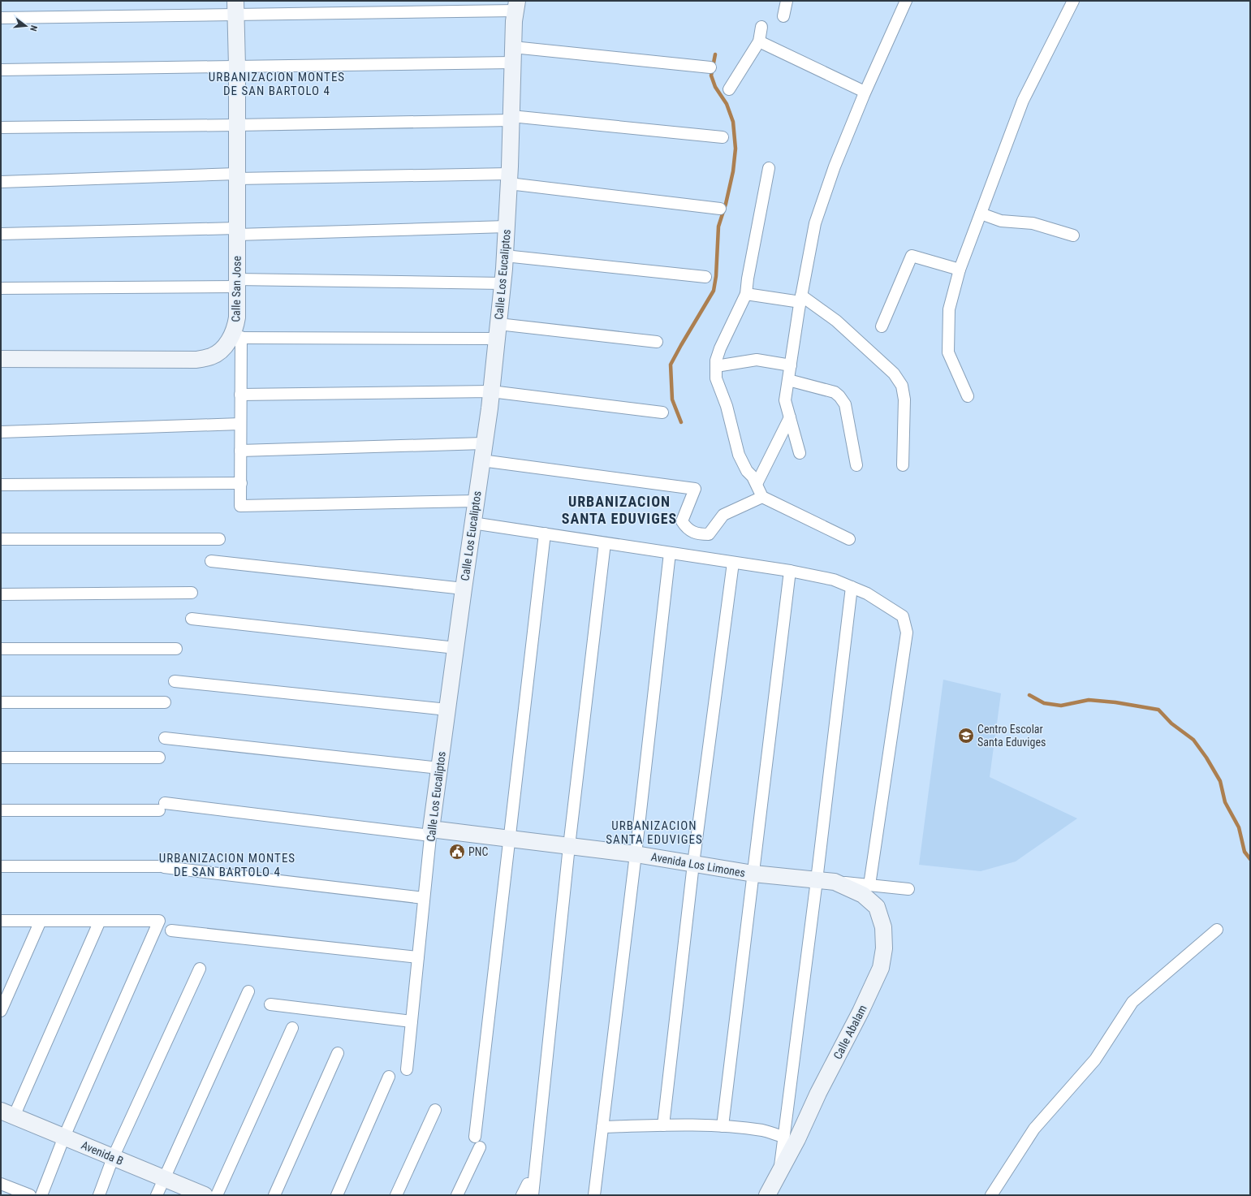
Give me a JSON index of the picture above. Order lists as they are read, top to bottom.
{
  "streets": {
    "street": [
      "Calle Los Eucaliptos",
      "Calle San Jose",
      "Avenida Los Limones",
      "Calle Abalam",
      "Avenida B"
    ]
  },
  "crossings": [
    ["Calle Los Eucaliptos", "Avenida Los Limones"],
    ["Avenida Los Limones", "Calle Abalam"]
  ],
  "districts": [
    "URBANIZACION MONTES DE SAN BARTOLO 4",
    "URBANIZACION SANTA EDUVIGES",
    "URBANIZACION SANTA EDUVIGES",
    "URBANIZACION MONTES DE SAN BARTOLO 4"
  ],
  "places": {
    "school or university": ["Centro Escolar Santa Eduviges"],
    "public building": ["PNC"]
  },
  "north": "right"
}
